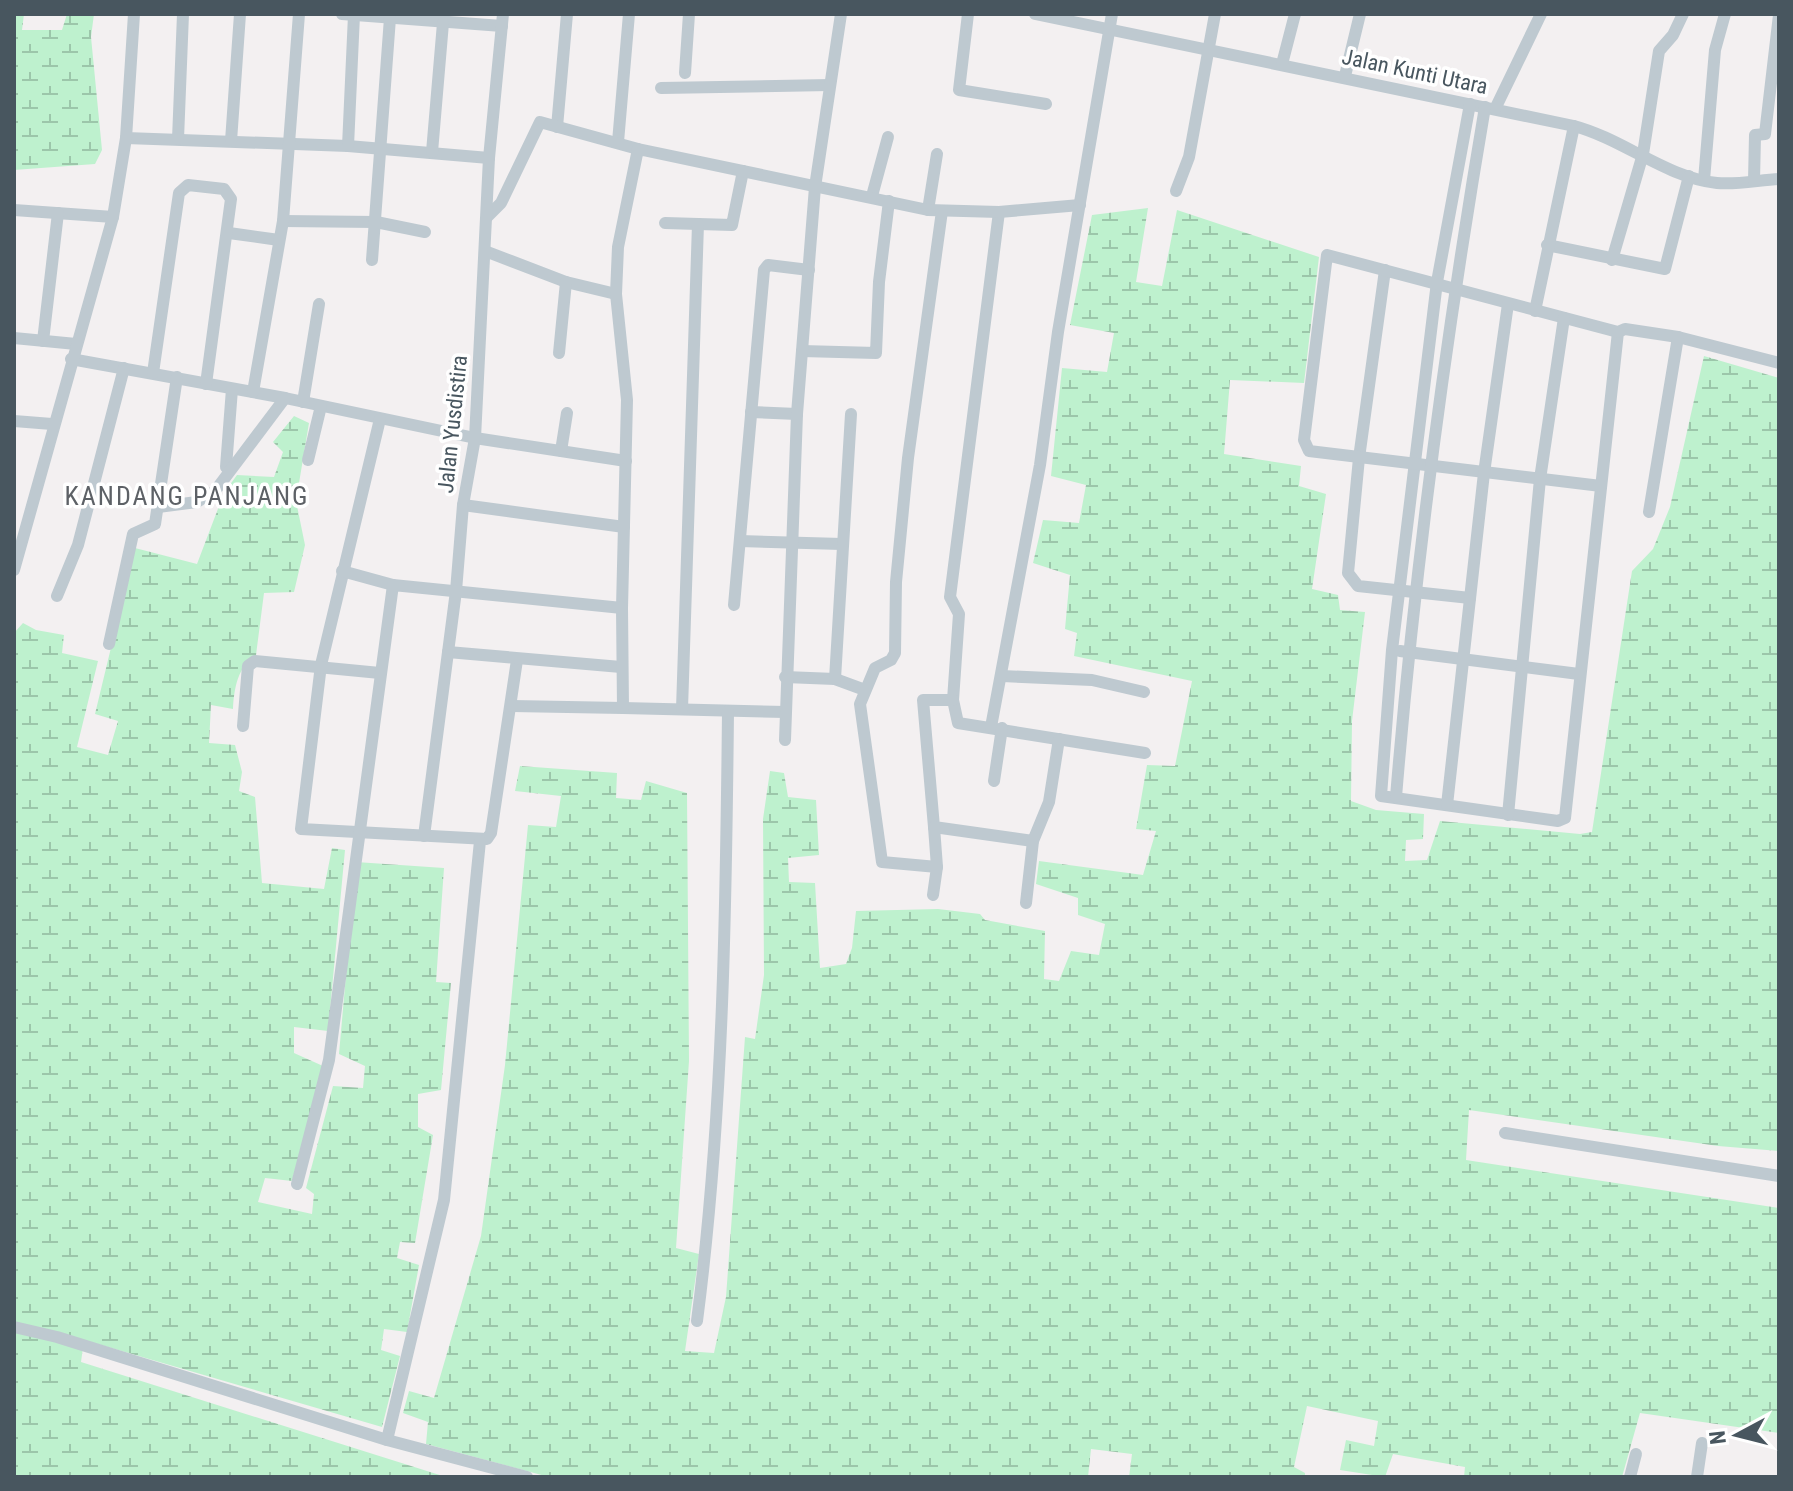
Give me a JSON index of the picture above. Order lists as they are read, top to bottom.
{
  "streets": {
    "street": ["Jalan Kunti Utara", "Jalan Yusdistira"]
  },
  "districts": ["KANDANG PANJANG"],
  "north": "left"
}
